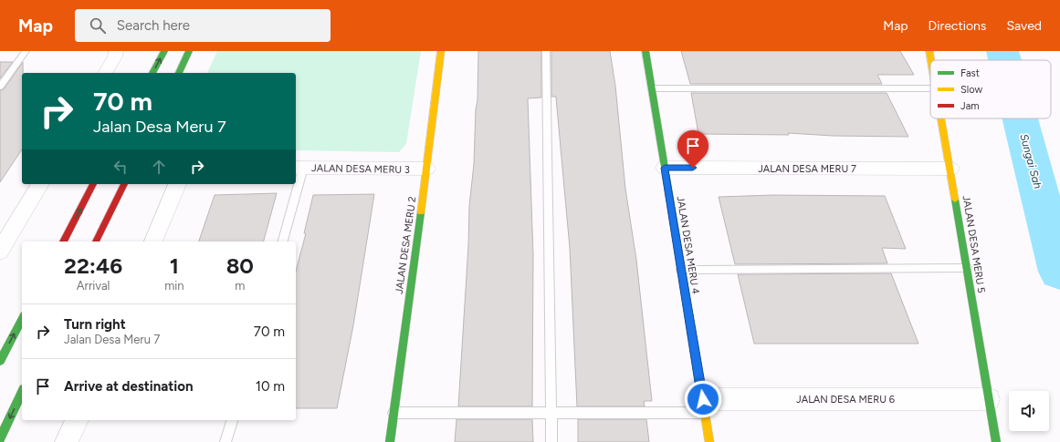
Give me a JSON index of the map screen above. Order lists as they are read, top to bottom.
{
  "streets": {
    "street": [
      "JALAN DESA MERU 3",
      "JALAN DESA MERU 7",
      "JALAN DESA MERU 5",
      "JALAN DESA MERU 2",
      "JALAN DESA MERU 4",
      "JALAN DESA MERU 6"
    ]
  },
  "crossings": [
    ["JALAN DESA MERU 3", "JALAN DESA MERU 2"],
    ["JALAN DESA MERU 7", "JALAN DESA MERU 5"],
    ["JALAN DESA MERU 7", "JALAN DESA MERU 4"],
    ["JALAN DESA MERU 5", "JALAN DESA MERU 6"],
    ["JALAN DESA MERU 4", "JALAN DESA MERU 6"]
  ],
  "water": ["Sungai Sah"],
  "legend": ["Fast", "Slow", "Jam"],
  "page": {
    "header": "Map",
    "search": "Search here",
    "nav": ["Map", "Directions", "Saved"],
    "turn": ["70 m", "Jalan Desa Meru 7"],
    "eta": [
      "22:46",
      "Arrival",
      "1",
      "min",
      "80",
      "m"
    ],
    "list": [
      {
        "name": "Turn right",
        "note": "Jalan Desa Meru 7",
        "value": "70 m"
      },
      {
        "name": "Arrive at destination",
        "value": "10 m"
      }
    ]
  }
}
